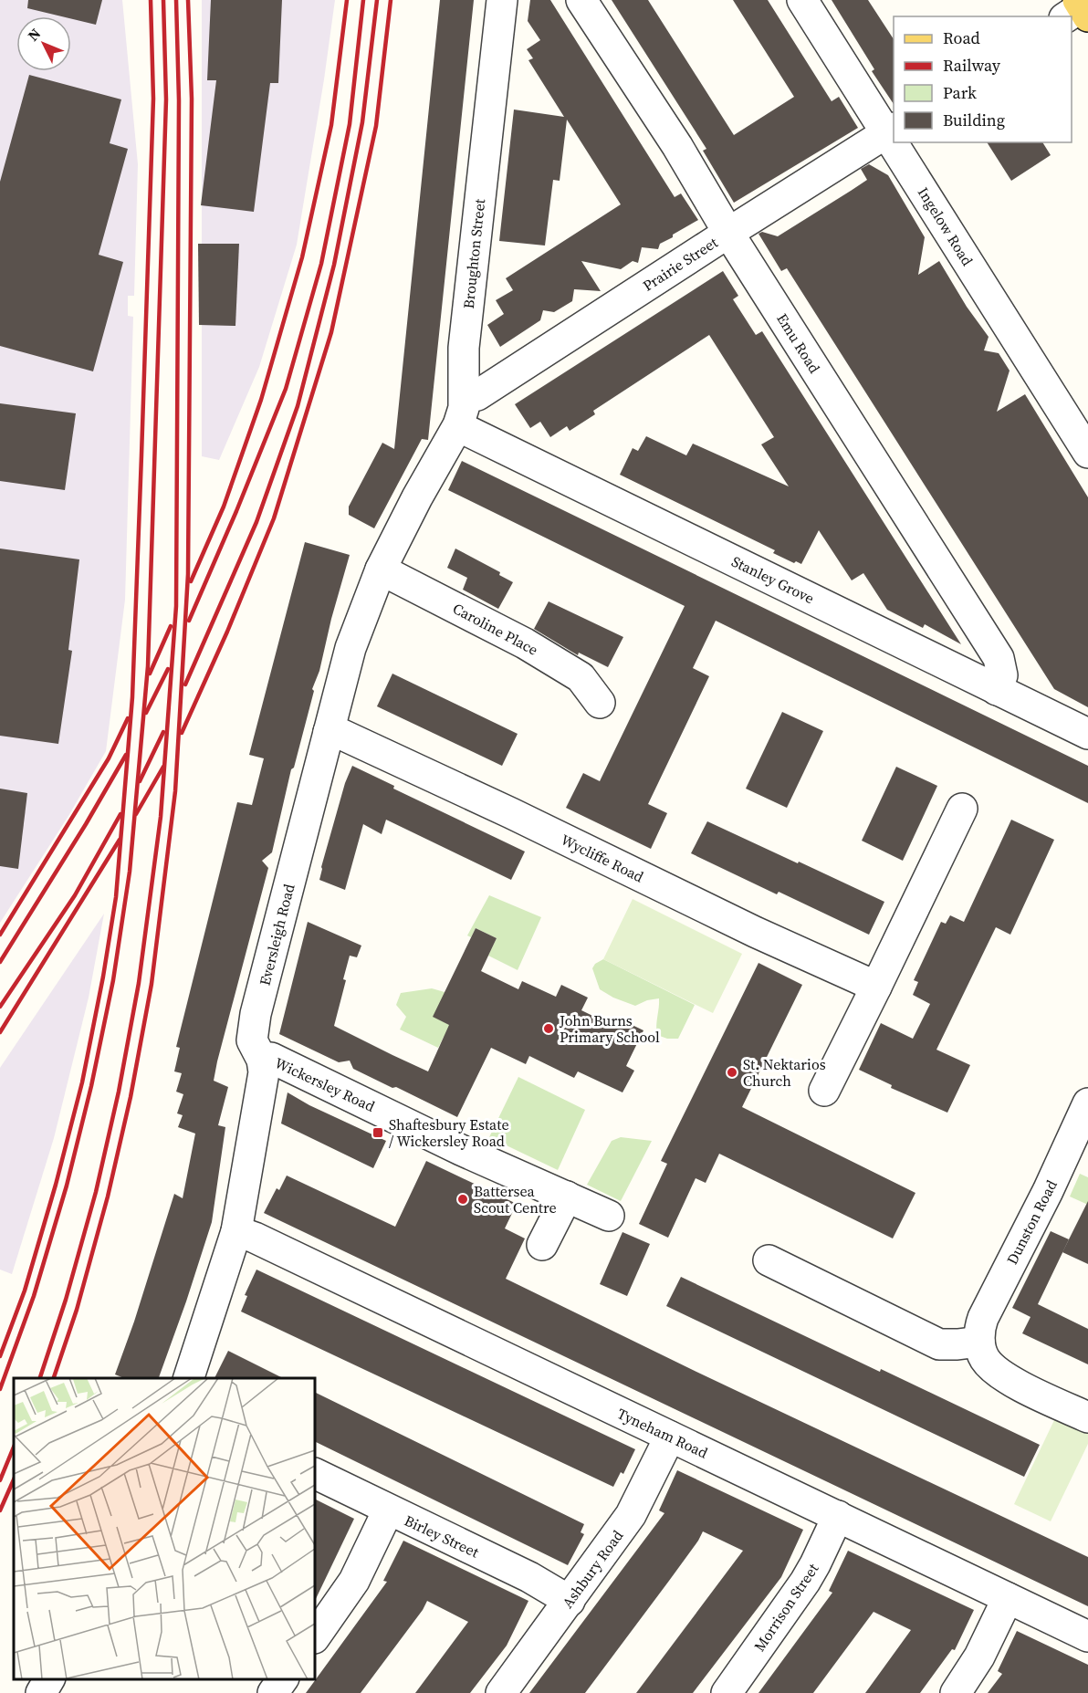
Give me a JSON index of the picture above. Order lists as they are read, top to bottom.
{
  "streets": {
    "street": [
      "Ingelow Road",
      "Broughton Street",
      "Prairie Street",
      "Emu Road",
      "Stanley Grove",
      "Caroline Place",
      "Wycliffe Road",
      "Eversleigh Road",
      "Wickersley Road",
      "Dunston Road",
      "Tyneham Road",
      "Birley Street",
      "Ashbury Road",
      "Morrison Street"
    ]
  },
  "crossings": [
    ["Ingelow Road", "Prairie Street"],
    ["Broughton Street", "Prairie Street"],
    ["Broughton Street", "Stanley Grove"],
    ["Broughton Street", "Eversleigh Road"],
    ["Prairie Street", "Emu Road"],
    ["Prairie Street", "Stanley Grove"],
    ["Prairie Street", "Eversleigh Road"],
    ["Emu Road", "Stanley Grove"],
    ["Stanley Grove", "Eversleigh Road"],
    ["Caroline Place", "Eversleigh Road"],
    ["Wycliffe Road", "Eversleigh Road"],
    ["Eversleigh Road", "Wickersley Road"],
    ["Eversleigh Road", "Tyneham Road"],
    ["Tyneham Road", "Ashbury Road"],
    ["Tyneham Road", "Morrison Street"],
    ["Birley Street", "Ashbury Road"]
  ],
  "places": {
    "other": ["John Burns Primary School", "St. Nektarios Church", "Battersea Scout Centre"],
    "transit": ["Shaftesbury Estate / Wickersley Road"]
  },
  "legend": [
    "Road",
    "Railway",
    "Park",
    "Building"
  ],
  "north": "top left"
}
